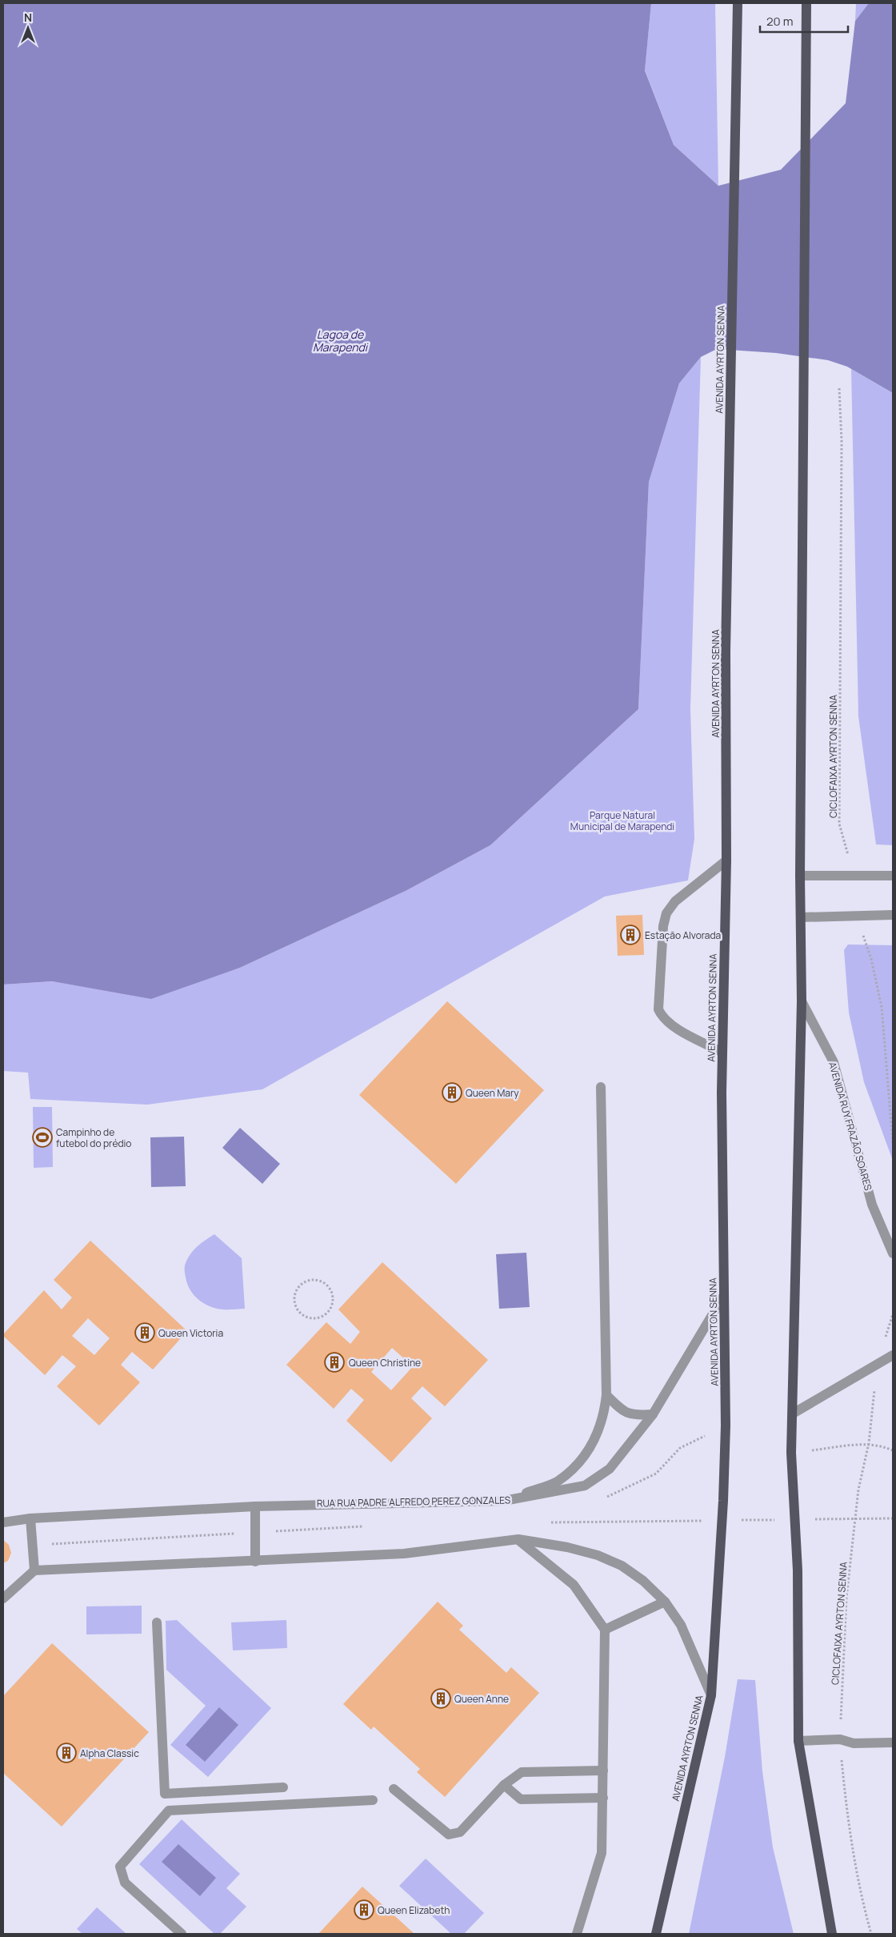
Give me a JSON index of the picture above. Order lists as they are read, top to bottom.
{
  "streets": {
    "main road": ["AVENIDA AYRTON SENNA"],
    "street": ["AVENIDA RUY FRAZÃO SOARES", "RUA RUA PADRE ALFREDO PEREZ GONZALES"],
    "path": ["CICLOFAIXA AYRTON SENNA"]
  },
  "crossings": [
    ["AVENIDA AYRTON SENNA", "RUA RUA PADRE ALFREDO PEREZ GONZALES"]
  ],
  "water": ["Lagoa de Marapendi"],
  "parks": ["Parque Natural Municipal de Marapendi"],
  "places": {
    "building": [
      "Estação Alvorada",
      "Queen Mary",
      "Queen Victoria",
      "Queen Christine",
      "Queen Anne",
      "Alpha Classic",
      "Queen Elizabeth"
    ],
    "sports": ["Campinho de futebol do prédio"]
  },
  "scale_bar": "20 m",
  "north": "top"
}
